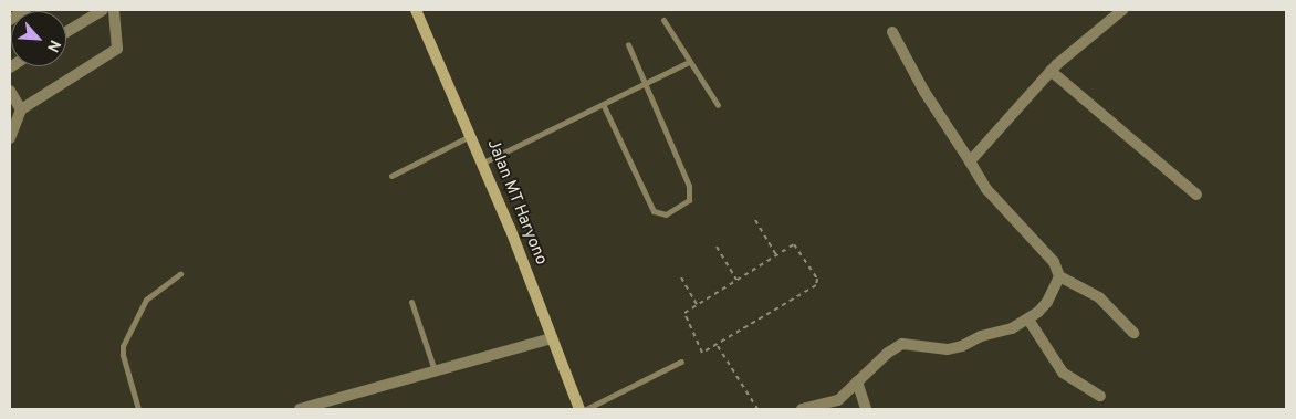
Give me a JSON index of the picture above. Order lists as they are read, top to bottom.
{
  "streets": {
    "main road": ["Jalan MT Haryono"]
  },
  "north": "bottom right"
}
